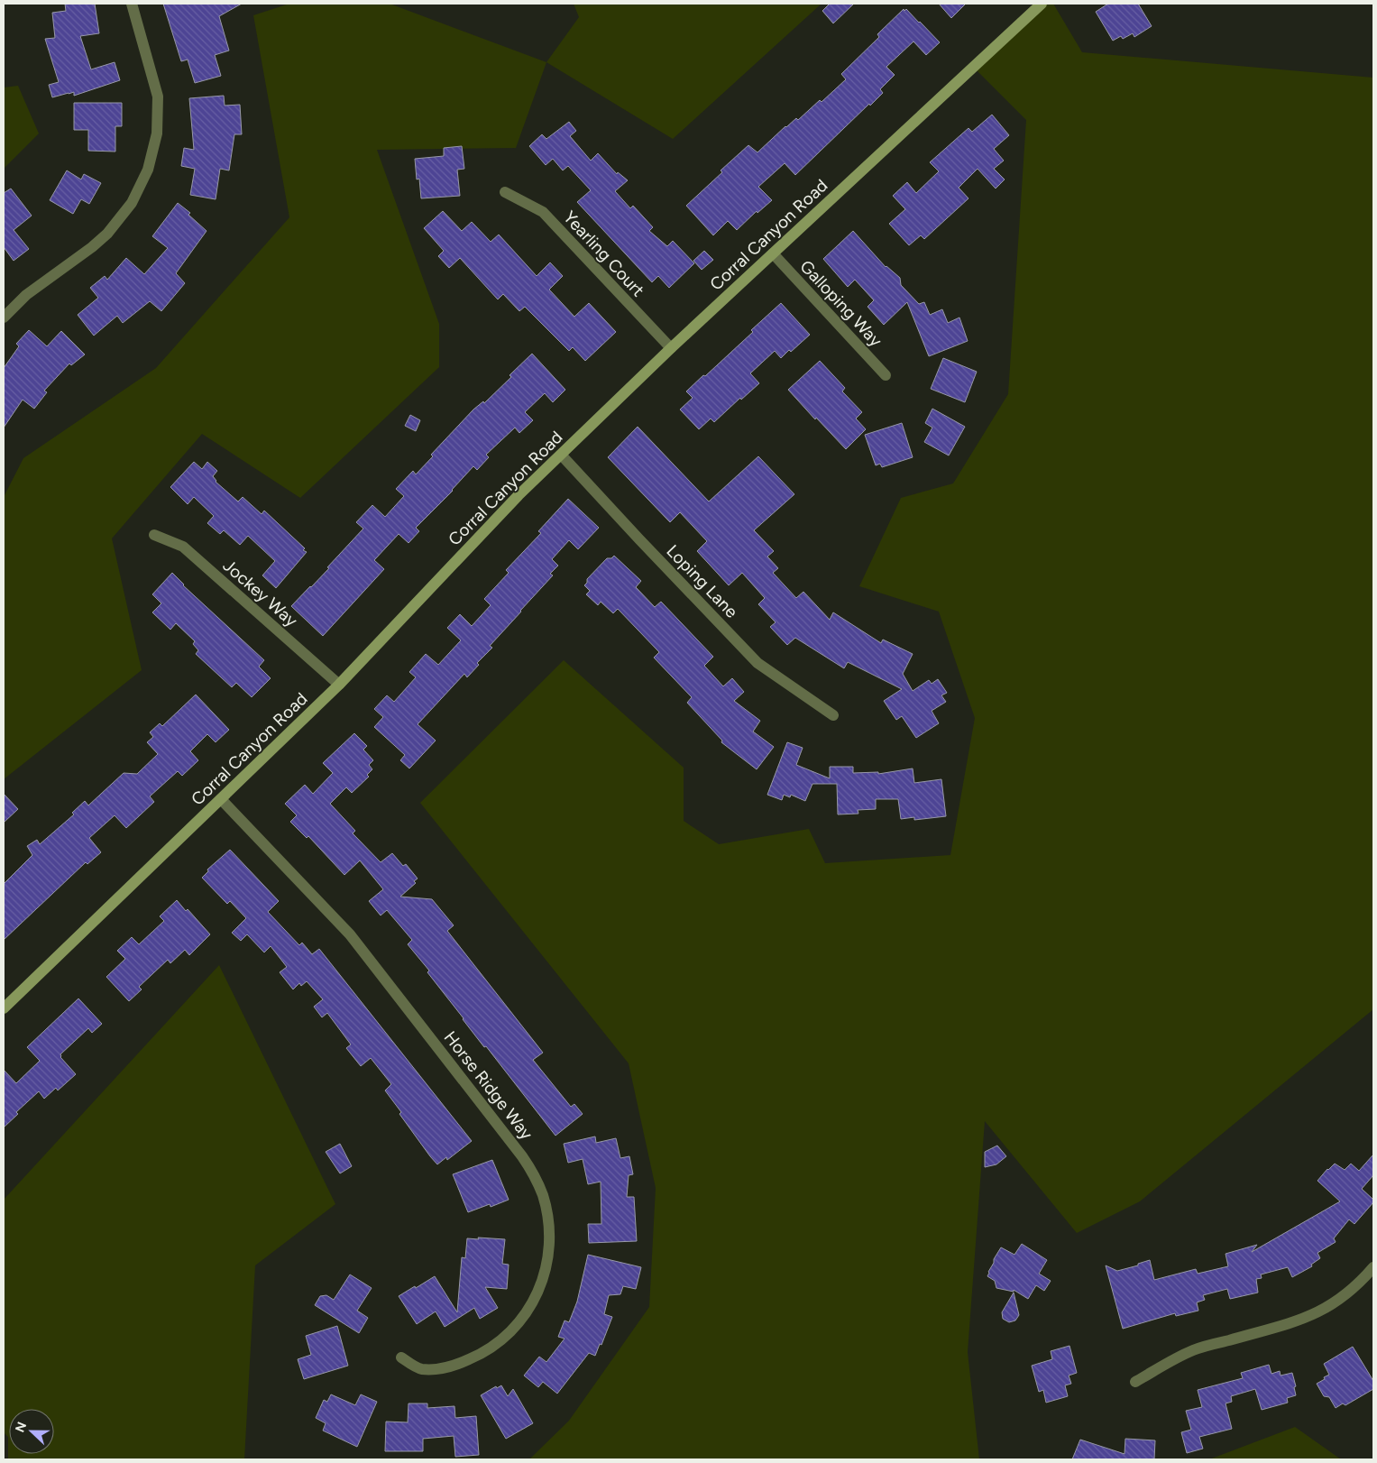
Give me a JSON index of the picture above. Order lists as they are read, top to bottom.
{
  "streets": {
    "main road": ["Corral Canyon Road"],
    "street": [
      "Yearling Court",
      "Galloping Way",
      "Loping Lane",
      "Jockey Way",
      "Horse Ridge Way"
    ]
  },
  "crossings": [
    ["Corral Canyon Road", "Yearling Court"],
    ["Corral Canyon Road", "Galloping Way"],
    ["Corral Canyon Road", "Loping Lane"],
    ["Corral Canyon Road", "Jockey Way"],
    ["Corral Canyon Road", "Horse Ridge Way"]
  ],
  "north": "left"
}
